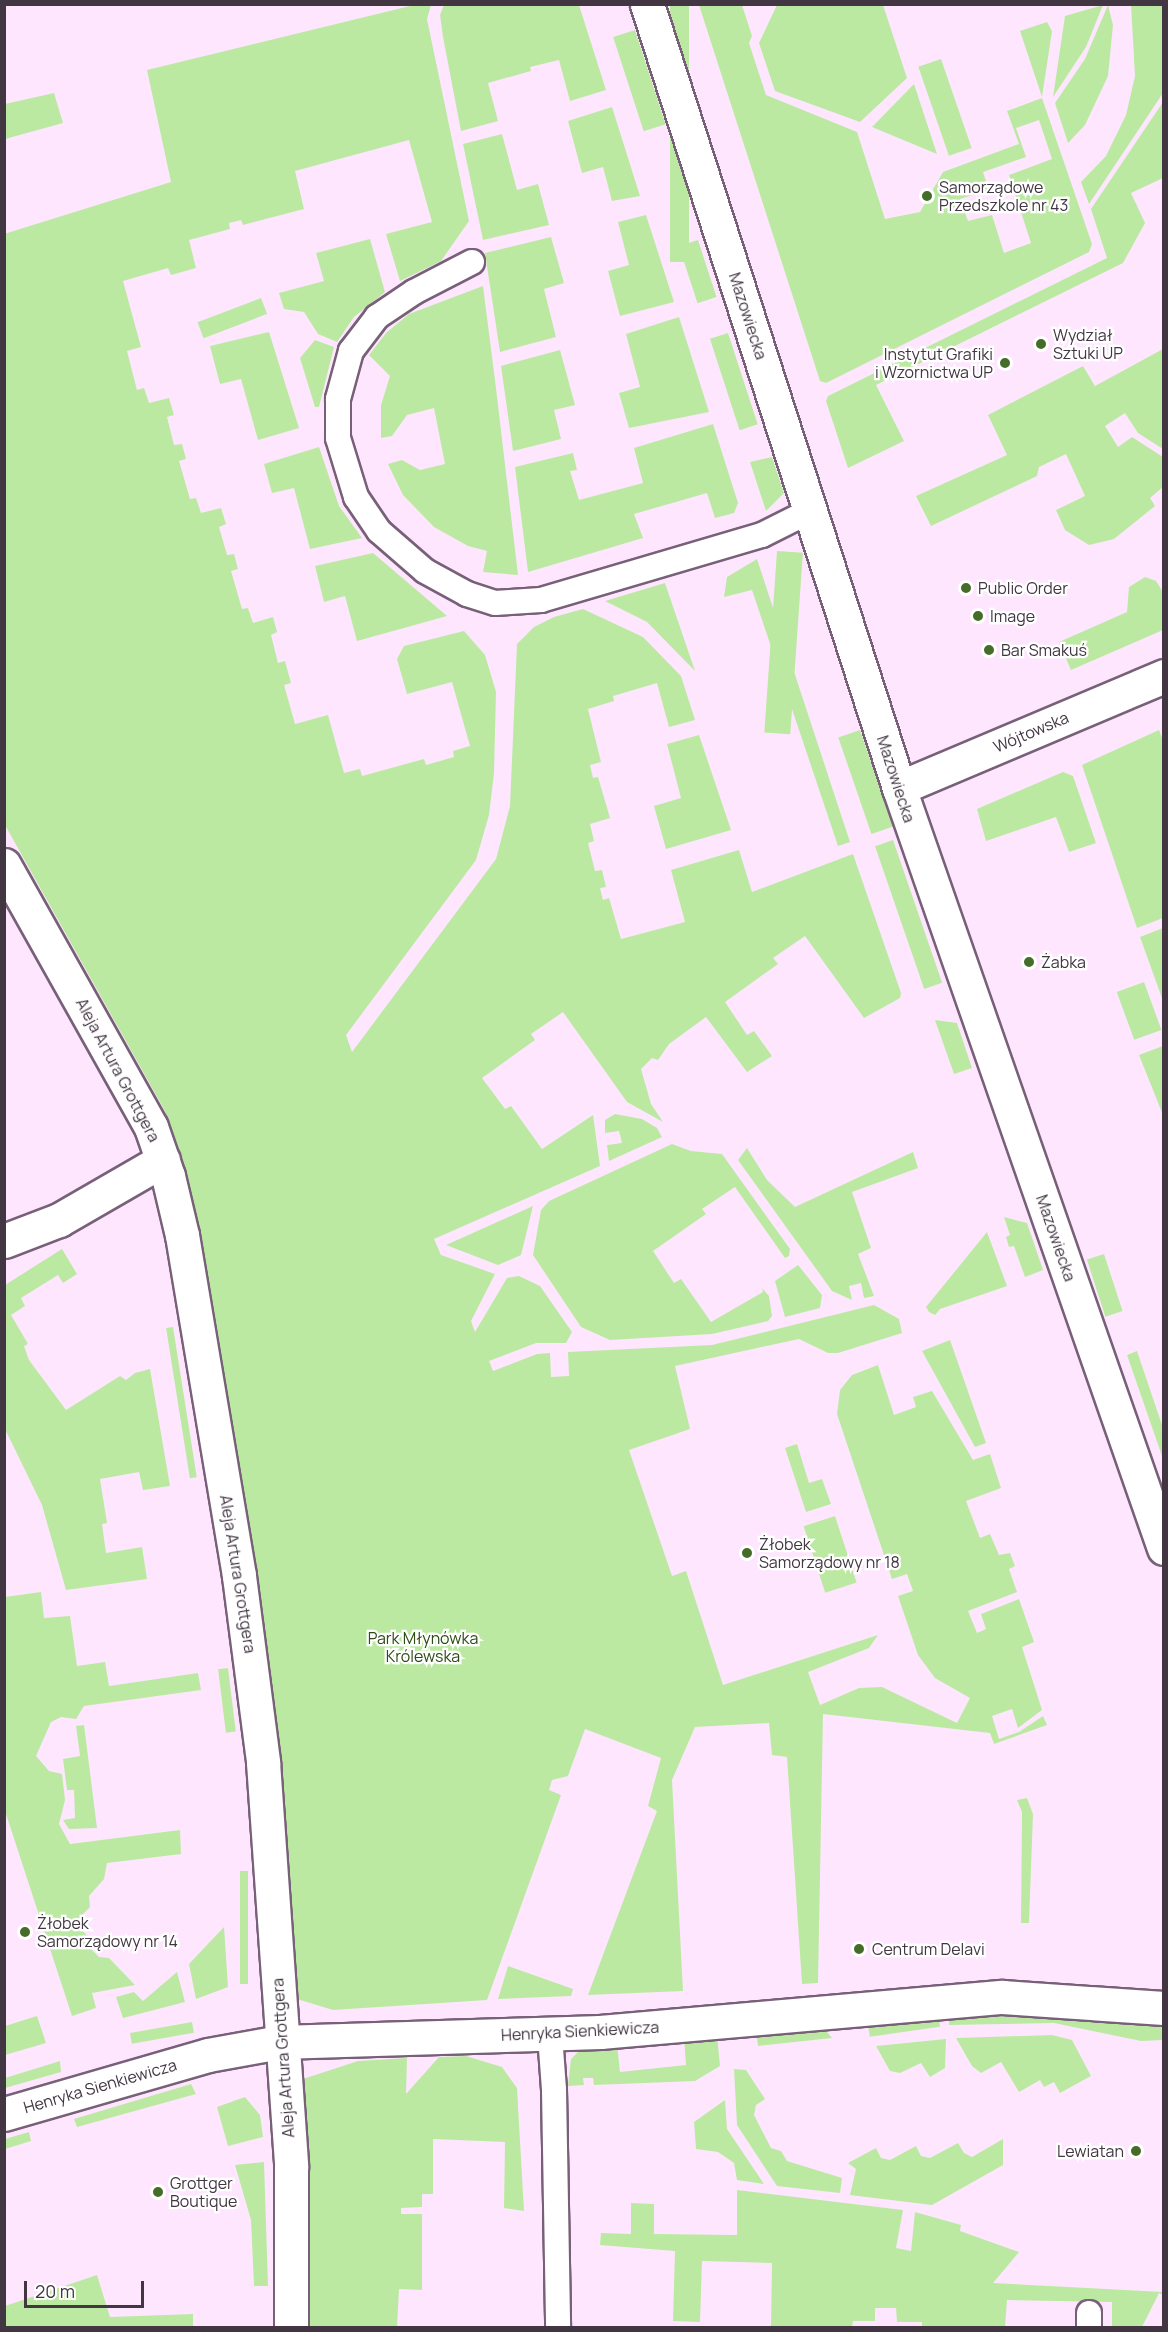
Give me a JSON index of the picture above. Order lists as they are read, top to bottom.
{
  "streets": {
    "street": [
      "Mazowiecka",
      "Wójtowska",
      "Aleja Artura Grottgera",
      "Henryka Sienkiewicza"
    ]
  },
  "crossings": [
    ["Mazowiecka", "Wójtowska"],
    ["Aleja Artura Grottgera", "Henryka Sienkiewicza"]
  ],
  "parks": ["Park Młynówka Królewska"],
  "places": [
    "Samorządowe Przedszkole nr 43",
    "Wydział Sztuki UP",
    "Instytut Grafiki i Wzornictwa UP",
    "Public Order",
    "Image",
    "Bar Smakuś",
    "Żabka",
    "Żłobek Samorządowy nr 18",
    "Żłobek Samorządowy nr 14",
    "Centrum Delavi",
    "Lewiatan",
    "Grottger Boutique"
  ],
  "scale_bar": "20 m"
}
